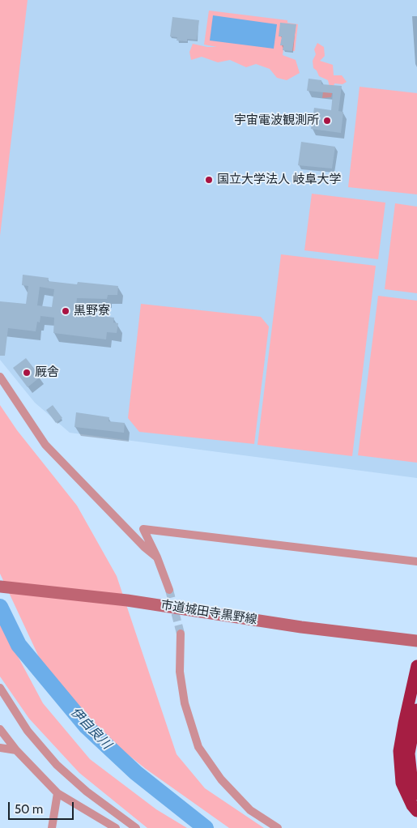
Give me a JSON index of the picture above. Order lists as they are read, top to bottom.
{
  "streets": {
    "street": ["市道城田寺黒野線"]
  },
  "water": ["伊自良川"],
  "places": [
    "宇宙電波観測所",
    "国立大学法人 岐阜大学",
    "黒野寮",
    "厩舎"
  ],
  "scale_bar": "50 m"
}
